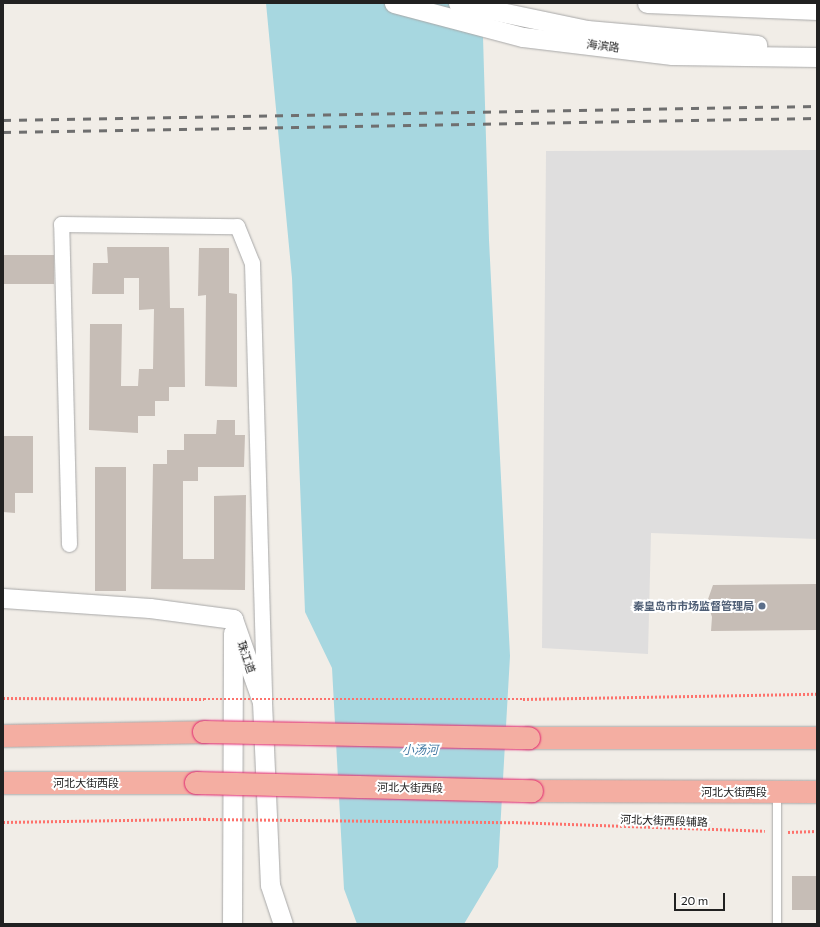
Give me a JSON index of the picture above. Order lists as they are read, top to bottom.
{
  "streets": {
    "highway": ["河北大街西段"],
    "street": ["海滨路", "珠江道"],
    "path": ["河北大街西段辅路"]
  },
  "water": ["小汤河"],
  "places": ["秦皇岛市市场监督管理局"],
  "scale_bar": "20 m"
}
